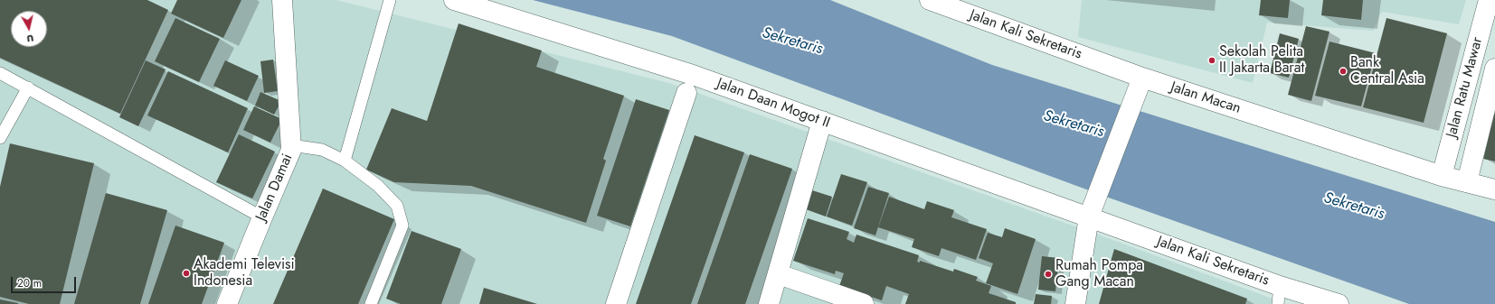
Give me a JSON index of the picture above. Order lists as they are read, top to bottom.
{
  "streets": {
    "street": [
      "Jalan Kali Sekretaris",
      "Jalan Ratu Mawar",
      "Jalan Macan",
      "Jalan Daan Mogot II",
      "Jalan Damai"
    ]
  },
  "crossings": [
    ["Jalan Kali Sekretaris", "Jalan Macan"],
    ["Jalan Kali Sekretaris", "Jalan Daan Mogot II"],
    ["Jalan Ratu Mawar", "Jalan Macan"]
  ],
  "water": ["Sekretaris"],
  "places": [
    "Sekolah Pelita II Jakarta Barat",
    "Bank Central Asia",
    "Akademi Televisi Indonesia",
    "Rumah Pompa Gang Macan"
  ],
  "scale_bar": "20 m",
  "north": "bottom"
}
